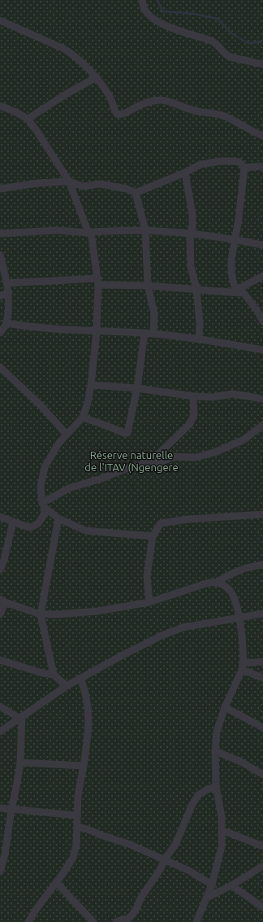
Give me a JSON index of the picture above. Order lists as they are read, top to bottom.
{
  "parks": ["Réserve naturelle de l'ITAV (Ngengere"]
}
